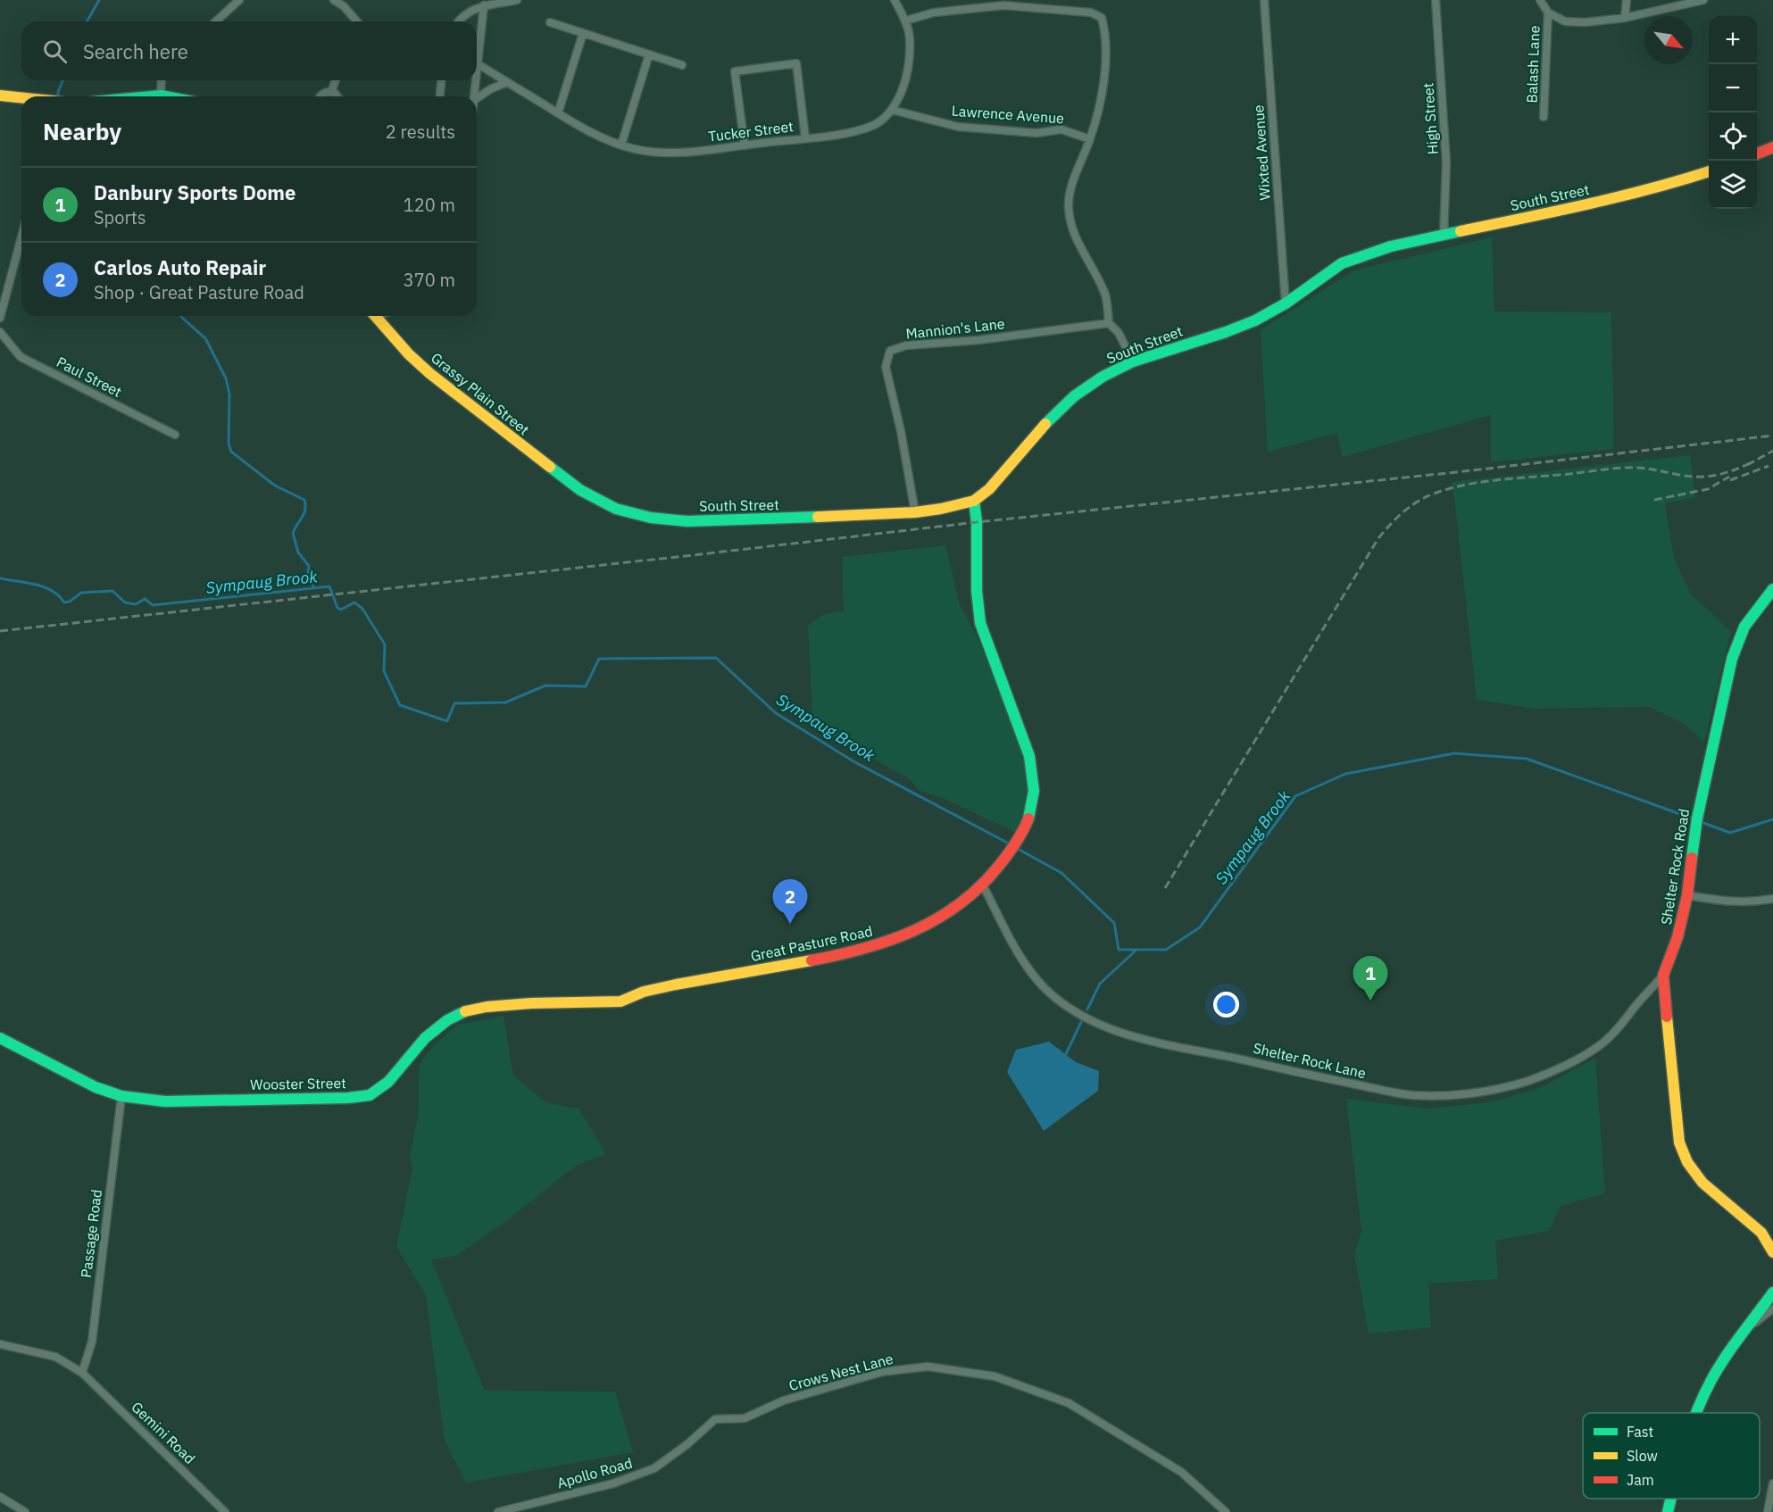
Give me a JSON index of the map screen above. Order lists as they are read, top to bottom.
{
  "streets": {
    "street": [
      "Balash Lane",
      "Lawrence Avenue",
      "High Street",
      "Tucker Street",
      "Wixted Avenue",
      "South Street",
      "Mannion's Lane",
      "Paul Street",
      "Grassy Plain Street",
      "Shelter Rock Road",
      "Great Pasture Road",
      "Shelter Rock Lane",
      "Wooster Street",
      "Passage Road",
      "Crows Nest Lane",
      "Gemini Road",
      "Apollo Road"
    ]
  },
  "crossings": [
    ["Lawrence Avenue", "Tucker Street"],
    ["High Street", "South Street"],
    ["Wixted Avenue", "South Street"],
    ["South Street", "Mannion's Lane"],
    ["South Street", "Grassy Plain Street"],
    ["South Street", "Great Pasture Road"],
    ["Shelter Rock Road", "Shelter Rock Lane"],
    ["Great Pasture Road", "Shelter Rock Lane"],
    ["Great Pasture Road", "Wooster Street"],
    ["Wooster Street", "Passage Road"],
    ["Passage Road", "Gemini Road"],
    ["Crows Nest Lane", "Apollo Road"]
  ],
  "water": ["Sympaug Brook"],
  "legend": ["Fast", "Slow", "Jam"],
  "north": "bottom right",
  "page": {
    "map_buttons": ["+", "−"],
    "search": "Search here",
    "heading": ["Nearby", "2 results"],
    "list": [
      {
        "mark": "1",
        "name": "Danbury Sports Dome",
        "note": "Sports",
        "value": "120 m"
      },
      {
        "mark": "2",
        "name": "Carlos Auto Repair",
        "note": "Shop · Great Pasture Road",
        "value": "370 m"
      }
    ],
    "pins": ["2", "1"]
  }
}
